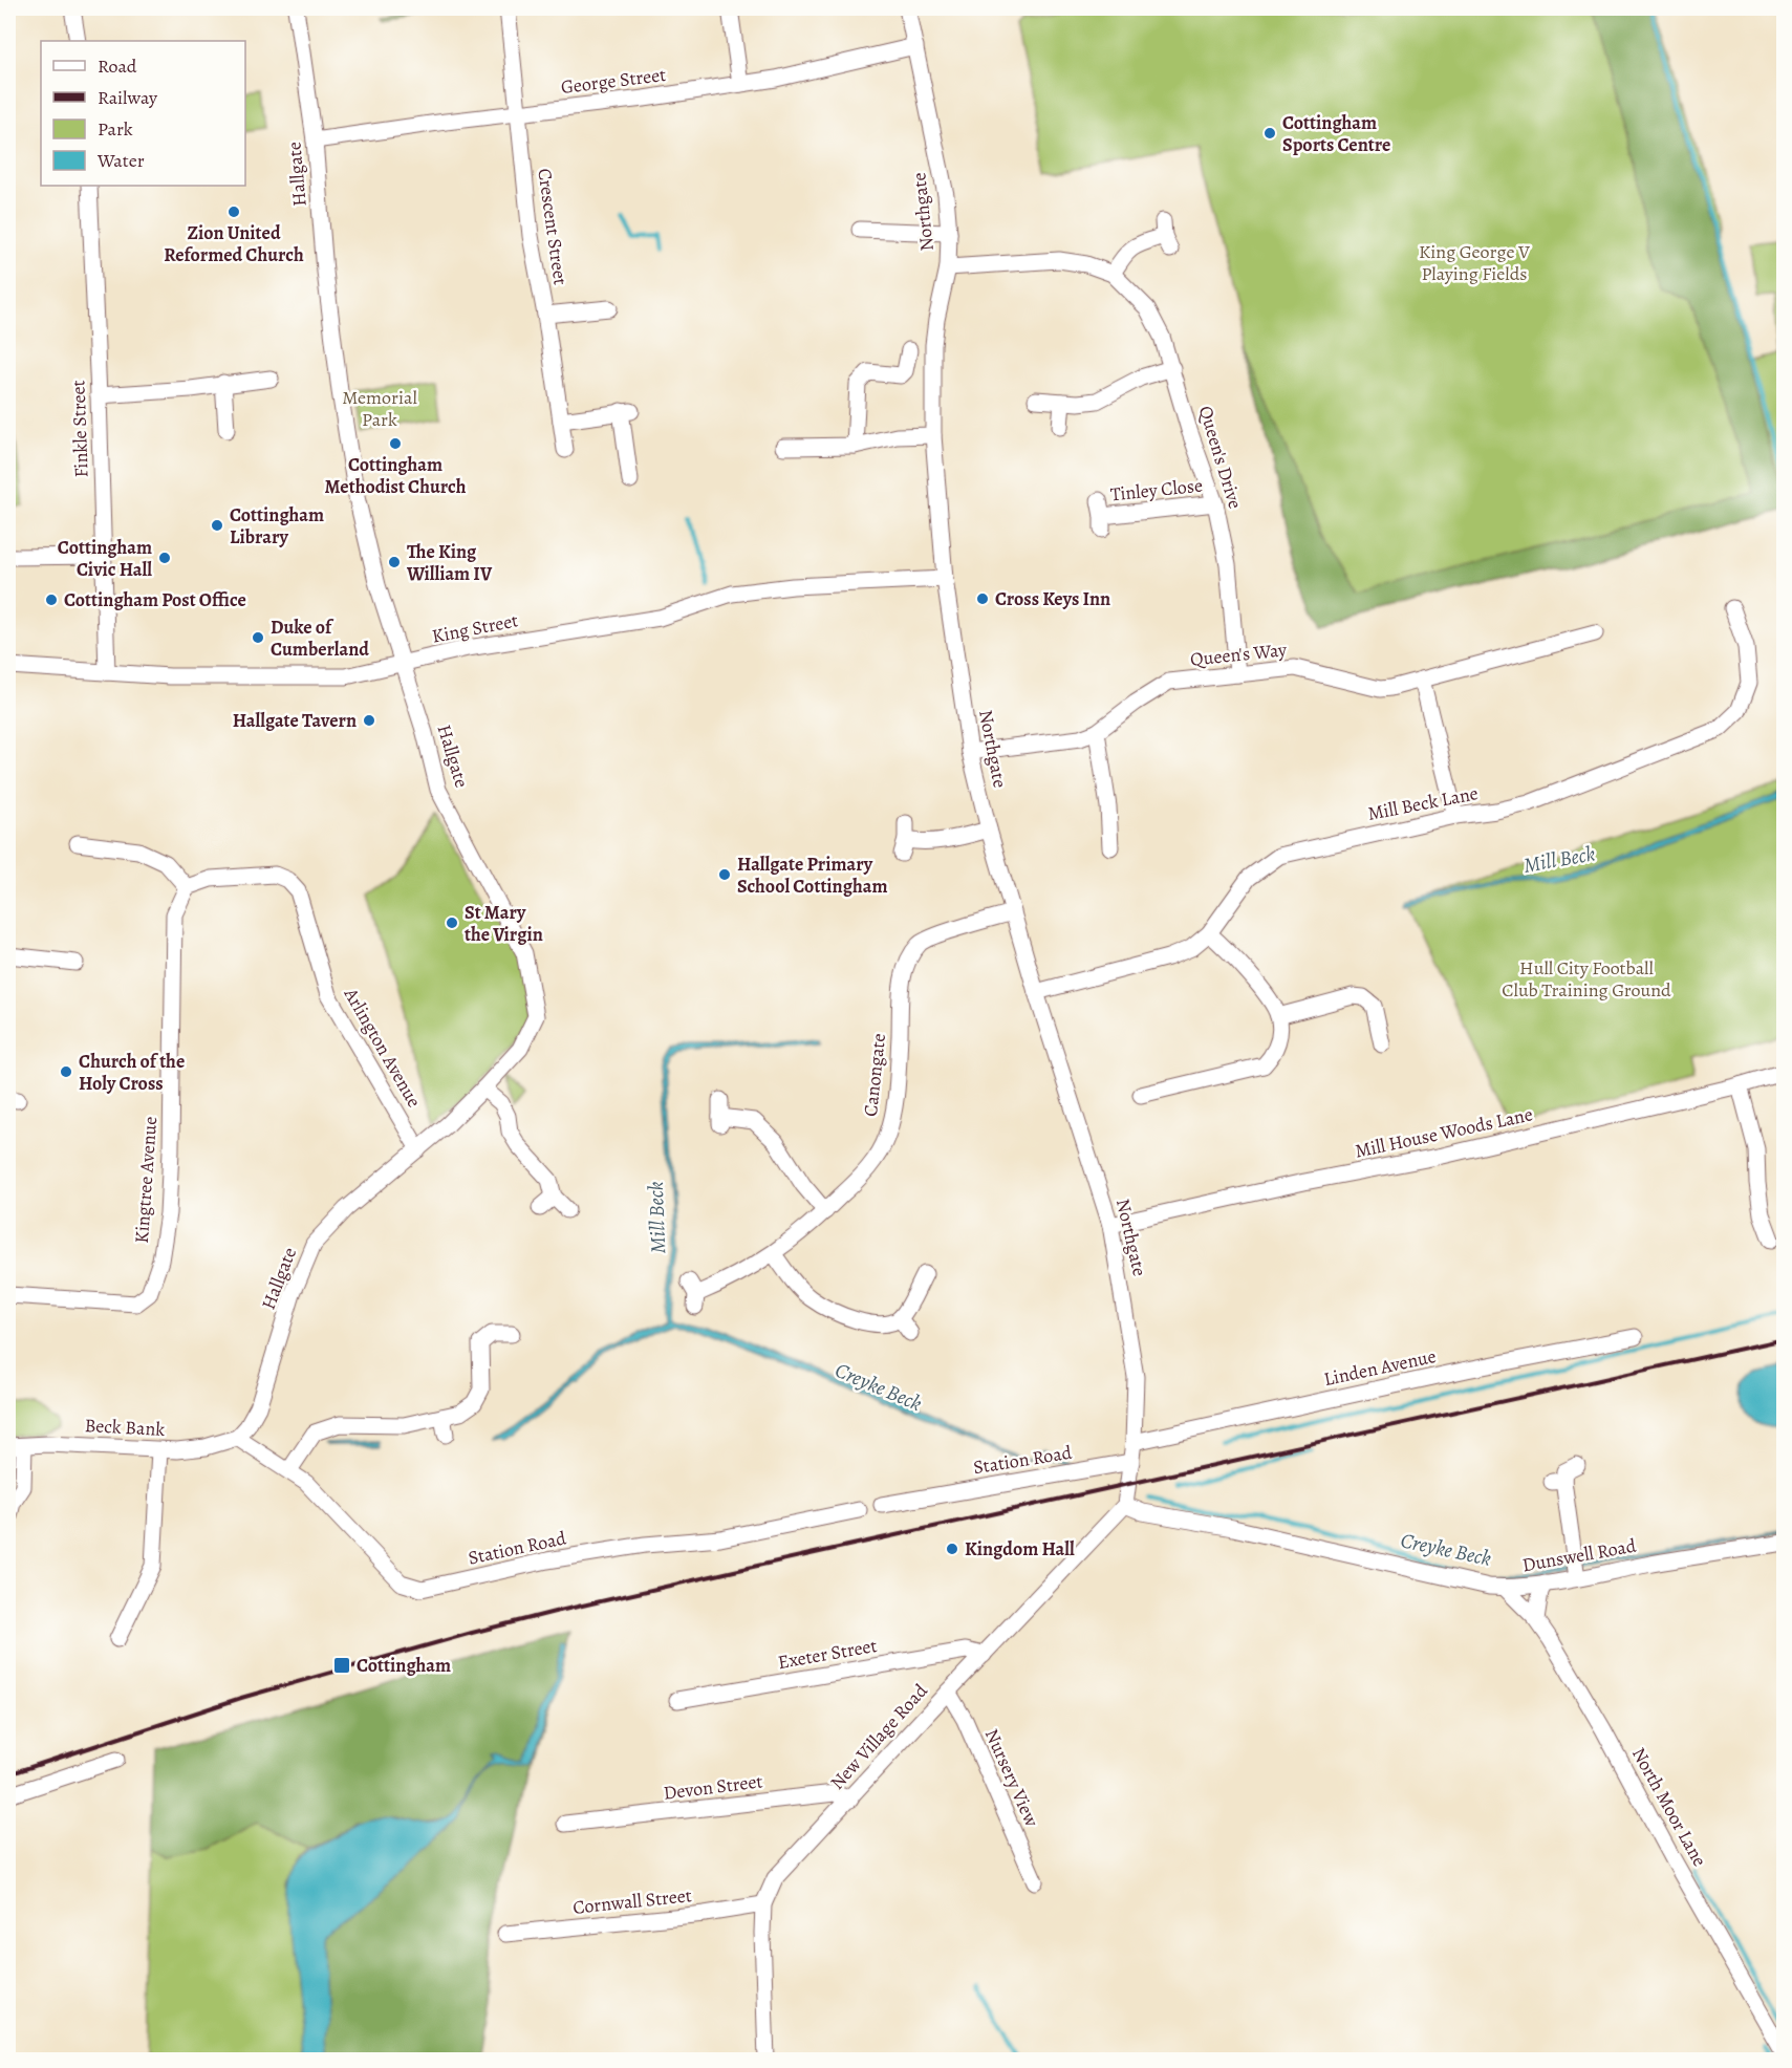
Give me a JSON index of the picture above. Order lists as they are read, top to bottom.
{
  "streets": {
    "street": [
      "George Street",
      "Hallgate",
      "Northgate",
      "Crescent Street",
      "Finkle Street",
      "Queen's Drive",
      "Tinley Close",
      "King Street",
      "Queen's Way",
      "Mill Beck Lane",
      "Arlington Avenue",
      "Canongate",
      "Mill House Woods Lane",
      "Kingtree Avenue",
      "Linden Avenue",
      "Beck Bank",
      "Station Road",
      "Dunswell Road",
      "Exeter Street",
      "New Village Road",
      "Nursery View",
      "Devon Street",
      "North Moor Lane",
      "Cornwall Street"
    ]
  },
  "crossings": [
    ["George Street", "Hallgate"],
    ["George Street", "Northgate"],
    ["George Street", "Crescent Street"],
    ["Hallgate", "King Street"],
    ["Hallgate", "Arlington Avenue"],
    ["Hallgate", "Beck Bank"],
    ["Hallgate", "Station Road"],
    ["Northgate", "Queen's Drive"],
    ["Northgate", "King Street"],
    ["Northgate", "Queen's Way"],
    ["Northgate", "Mill Beck Lane"],
    ["Northgate", "Canongate"],
    ["Northgate", "Mill House Woods Lane"],
    ["Northgate", "Linden Avenue"],
    ["Northgate", "Station Road"],
    ["Northgate", "Dunswell Road"],
    ["Northgate", "New Village Road"],
    ["Finkle Street", "King Street"],
    ["Queen's Drive", "Tinley Close"],
    ["Queen's Drive", "Queen's Way"],
    ["Arlington Avenue", "Kingtree Avenue"],
    ["Beck Bank", "Station Road"],
    ["Dunswell Road", "New Village Road"],
    ["Dunswell Road", "North Moor Lane"],
    ["Exeter Street", "New Village Road"],
    ["New Village Road", "Nursery View"],
    ["New Village Road", "Devon Street"],
    ["New Village Road", "Cornwall Street"]
  ],
  "water": ["Mill Beck", "Creyke Beck"],
  "parks": ["King George V Playing Fields", "Memorial Park", "Hull City Football Club Training Ground"],
  "places": {
    "other": [
      "Cottingham Sports Centre",
      "Zion United Reformed Church",
      "Cottingham Methodist Church",
      "Cottingham Library",
      "Cottingham Civic Hall",
      "The King William IV",
      "Cross Keys Inn",
      "Cottingham Post Office",
      "Duke of Cumberland",
      "Hallgate Tavern",
      "Hallgate Primary School Cottingham",
      "St Mary the Virgin",
      "Church of the Holy Cross",
      "Kingdom Hall"
    ],
    "transit": ["Cottingham"]
  },
  "legend": [
    "Road",
    "Railway",
    "Park",
    "Water"
  ]
}
